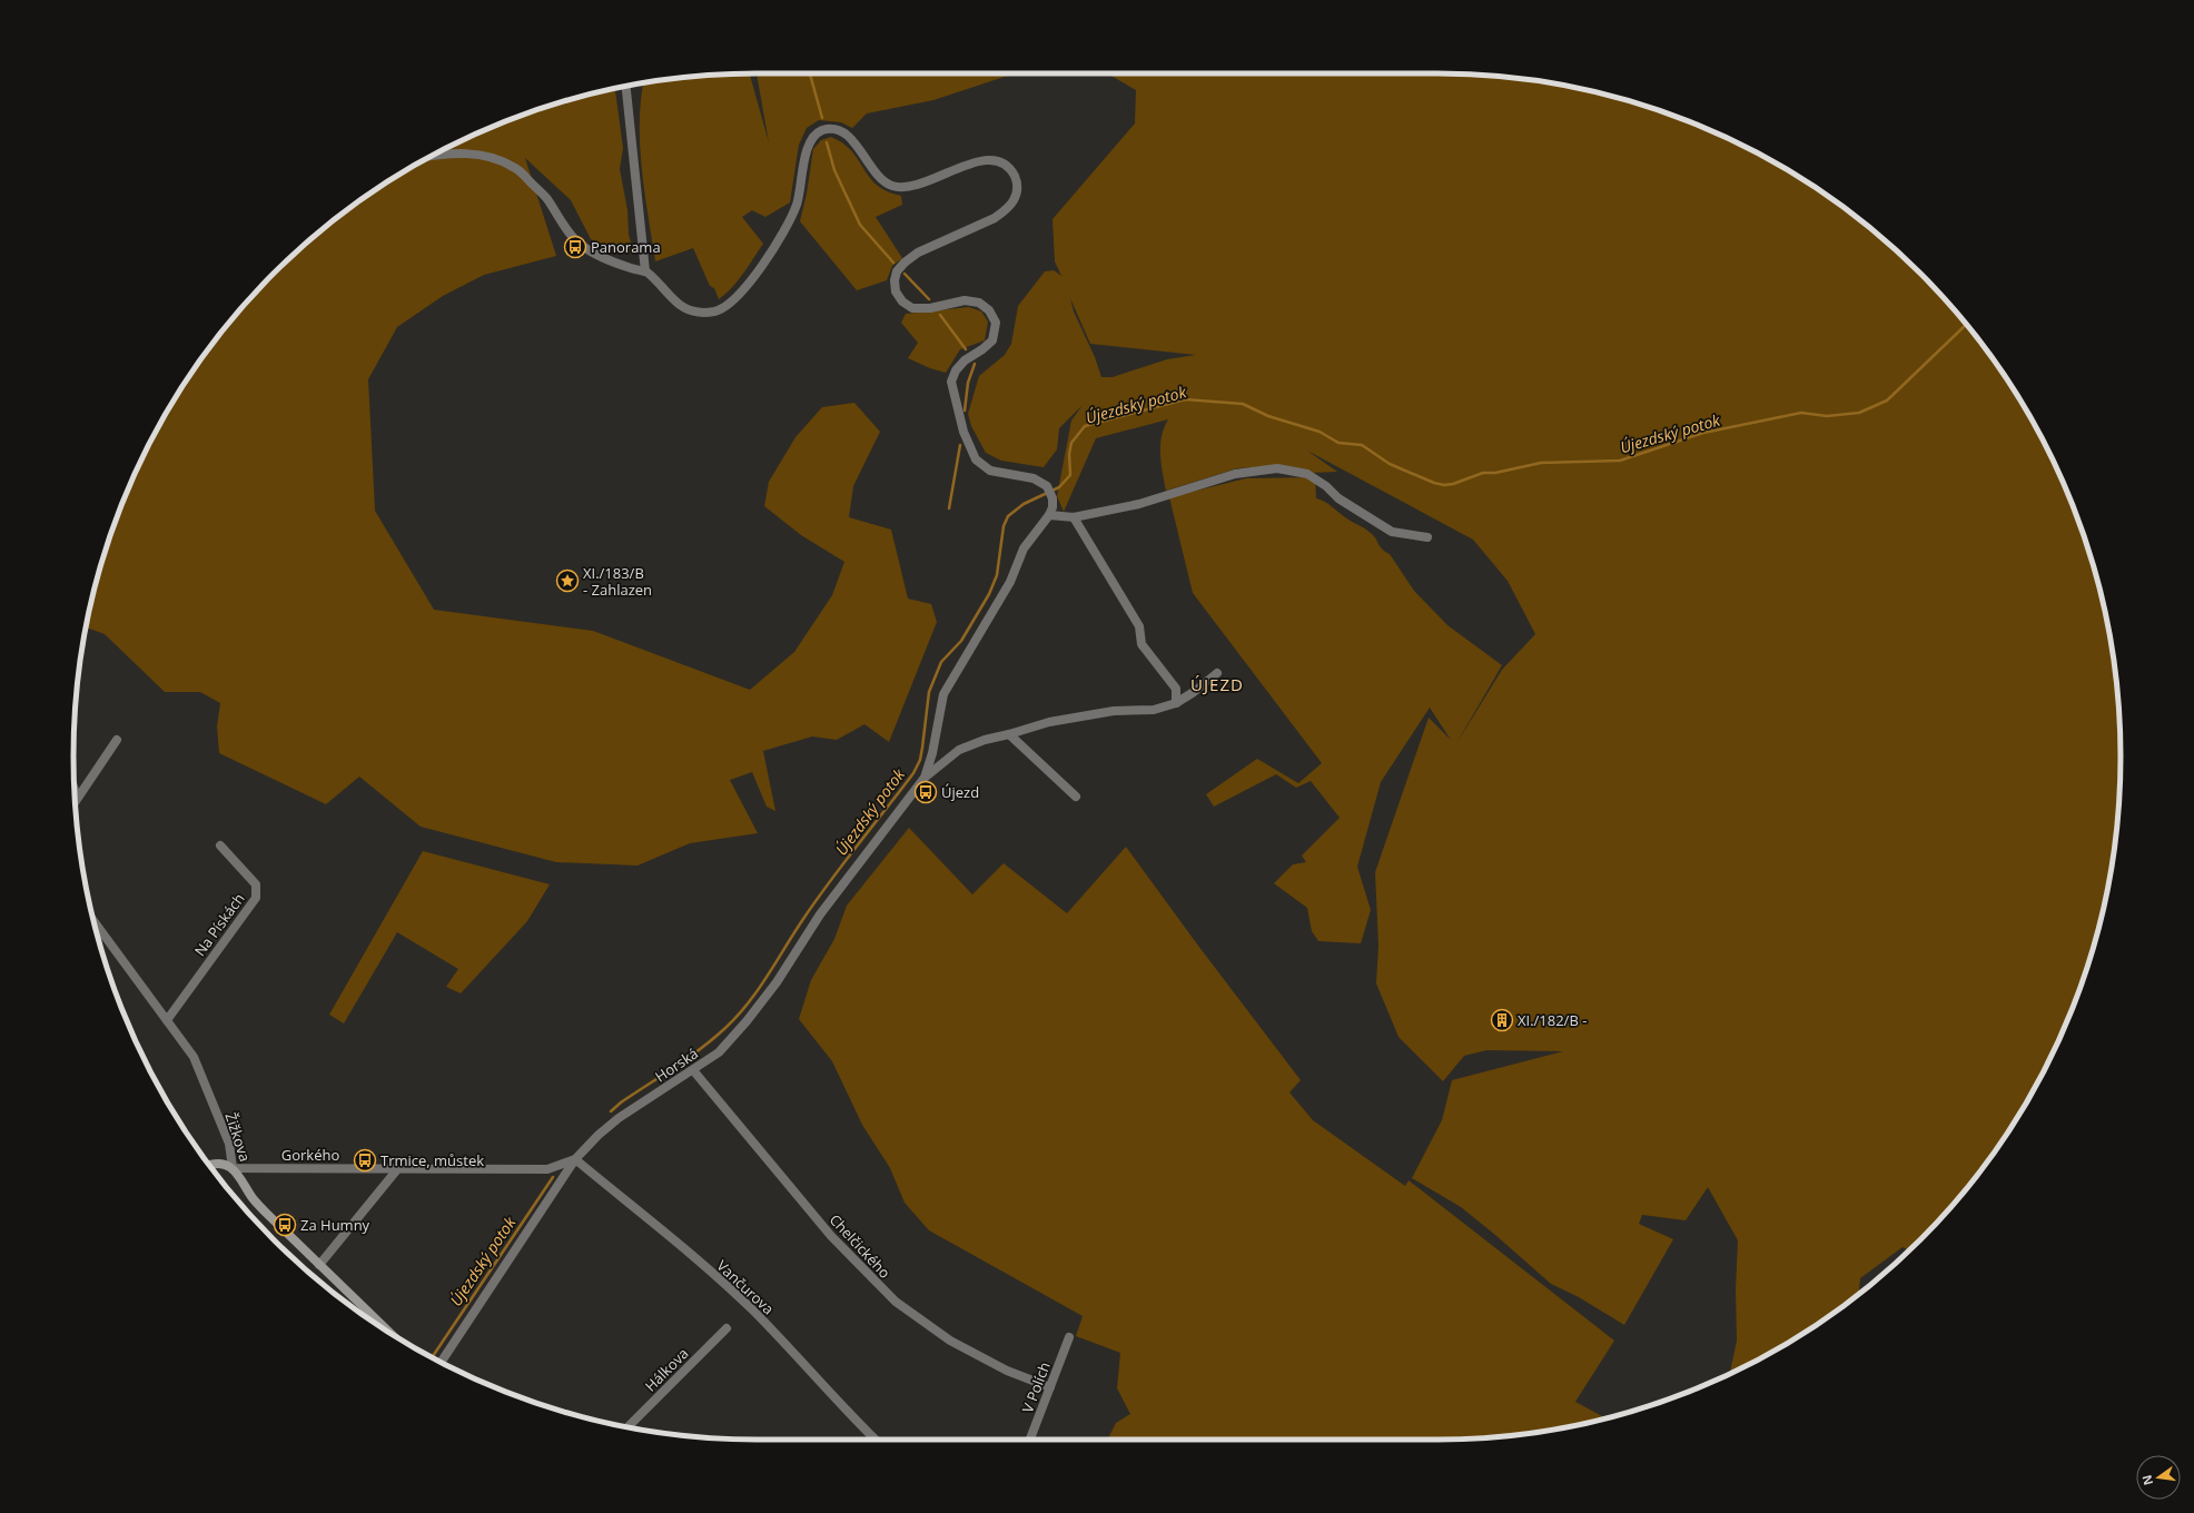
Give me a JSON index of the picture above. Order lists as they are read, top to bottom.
{
  "streets": {
    "main road": ["Žižkova"],
    "street": [
      "Na Pískách",
      "Horská",
      "Gorkého",
      "Chelčického",
      "Vančurova",
      "Hálkova",
      "V Polích"
    ]
  },
  "crossings": [
    ["Na Pískách", "Žižkova"],
    ["Horská", "Gorkého"],
    ["Horská", "Chelčického"],
    ["Horská", "Vančurova"],
    ["Žižkova", "Gorkého"],
    ["Gorkého", "Vančurova"],
    ["Chelčického", "V Polích"]
  ],
  "districts": ["ÚJEZD"],
  "water": ["Újezdský potok"],
  "places": {
    "bus stop": [
      "Panorama",
      "Újezd",
      "Trmice, můstek",
      "Za Humny"
    ],
    "place": ["XI./183/B - Zahlazen"],
    "building": ["XI./182/B -"]
  },
  "north": "left"
}
